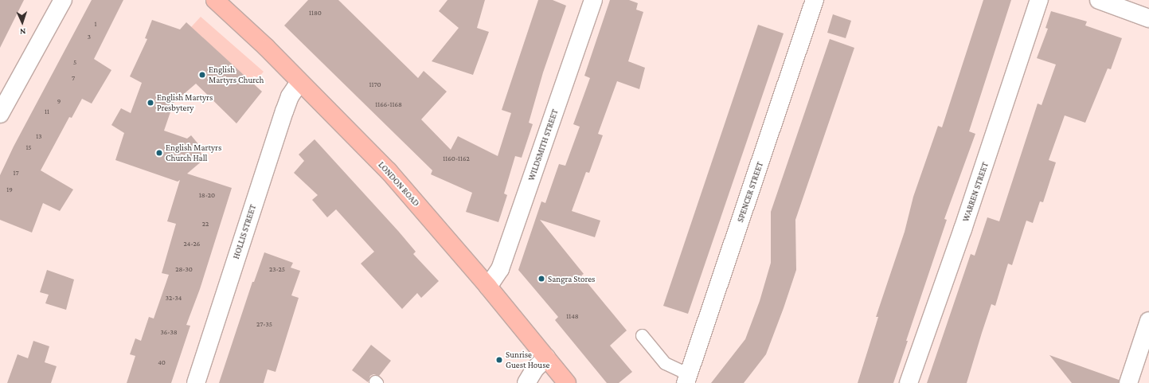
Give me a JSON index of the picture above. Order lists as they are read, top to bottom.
{
  "streets": {
    "main road": ["LONDON ROAD"],
    "street": [
      "WILDSMITH STREET",
      "SPENCER STREET",
      "WARREN STREET",
      "HOLLIS STREET"
    ]
  },
  "crossings": [
    ["WILDSMITH STREET", "LONDON ROAD"],
    ["LONDON ROAD", "HOLLIS STREET"]
  ],
  "places": [
    "English Martyrs Church",
    "English Martyrs Presbytery",
    "English Martyrs Church Hall",
    "Sangra Stores",
    "Sunrise Guest House"
  ],
  "house_numbers": [
    "1180",
    "1",
    "3",
    "5",
    "7",
    "1170",
    "9",
    "1166-1168",
    "11",
    "13",
    "15",
    "1160-1162",
    "17",
    "19",
    "18-20",
    "22",
    "24-26",
    "28-30",
    "23-25",
    "32-34",
    "1148",
    "27-35",
    "36-38",
    "40"
  ],
  "north": "bottom"
}
